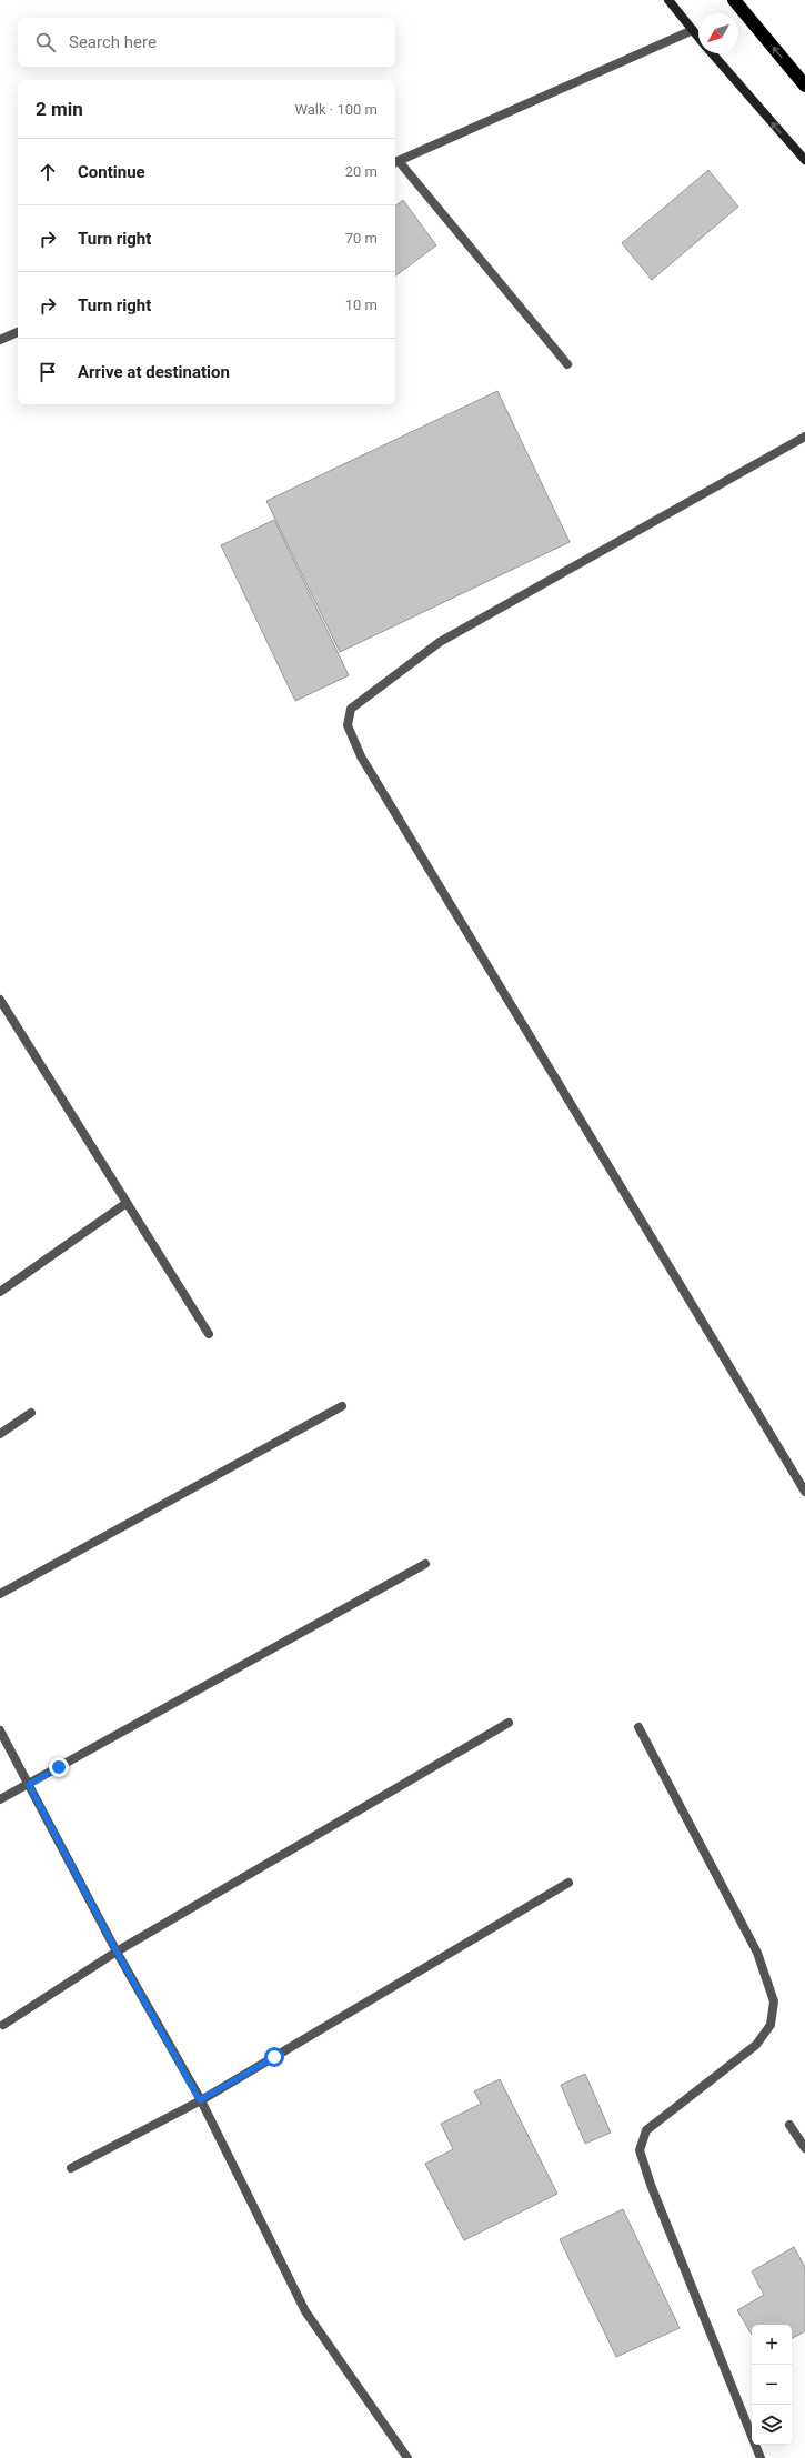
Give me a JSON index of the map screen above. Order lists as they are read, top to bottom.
{
  "north": "bottom left",
  "page": {
    "search": "Search here",
    "heading": ["2 min", "Walk · 100 m"],
    "list": [
      ["Continue", "20 m"],
      ["Turn right", "70 m"],
      ["Turn right", "10 m"],
      "Arrive at destination"
    ],
    "map_buttons": ["+", "−"]
  }
}
